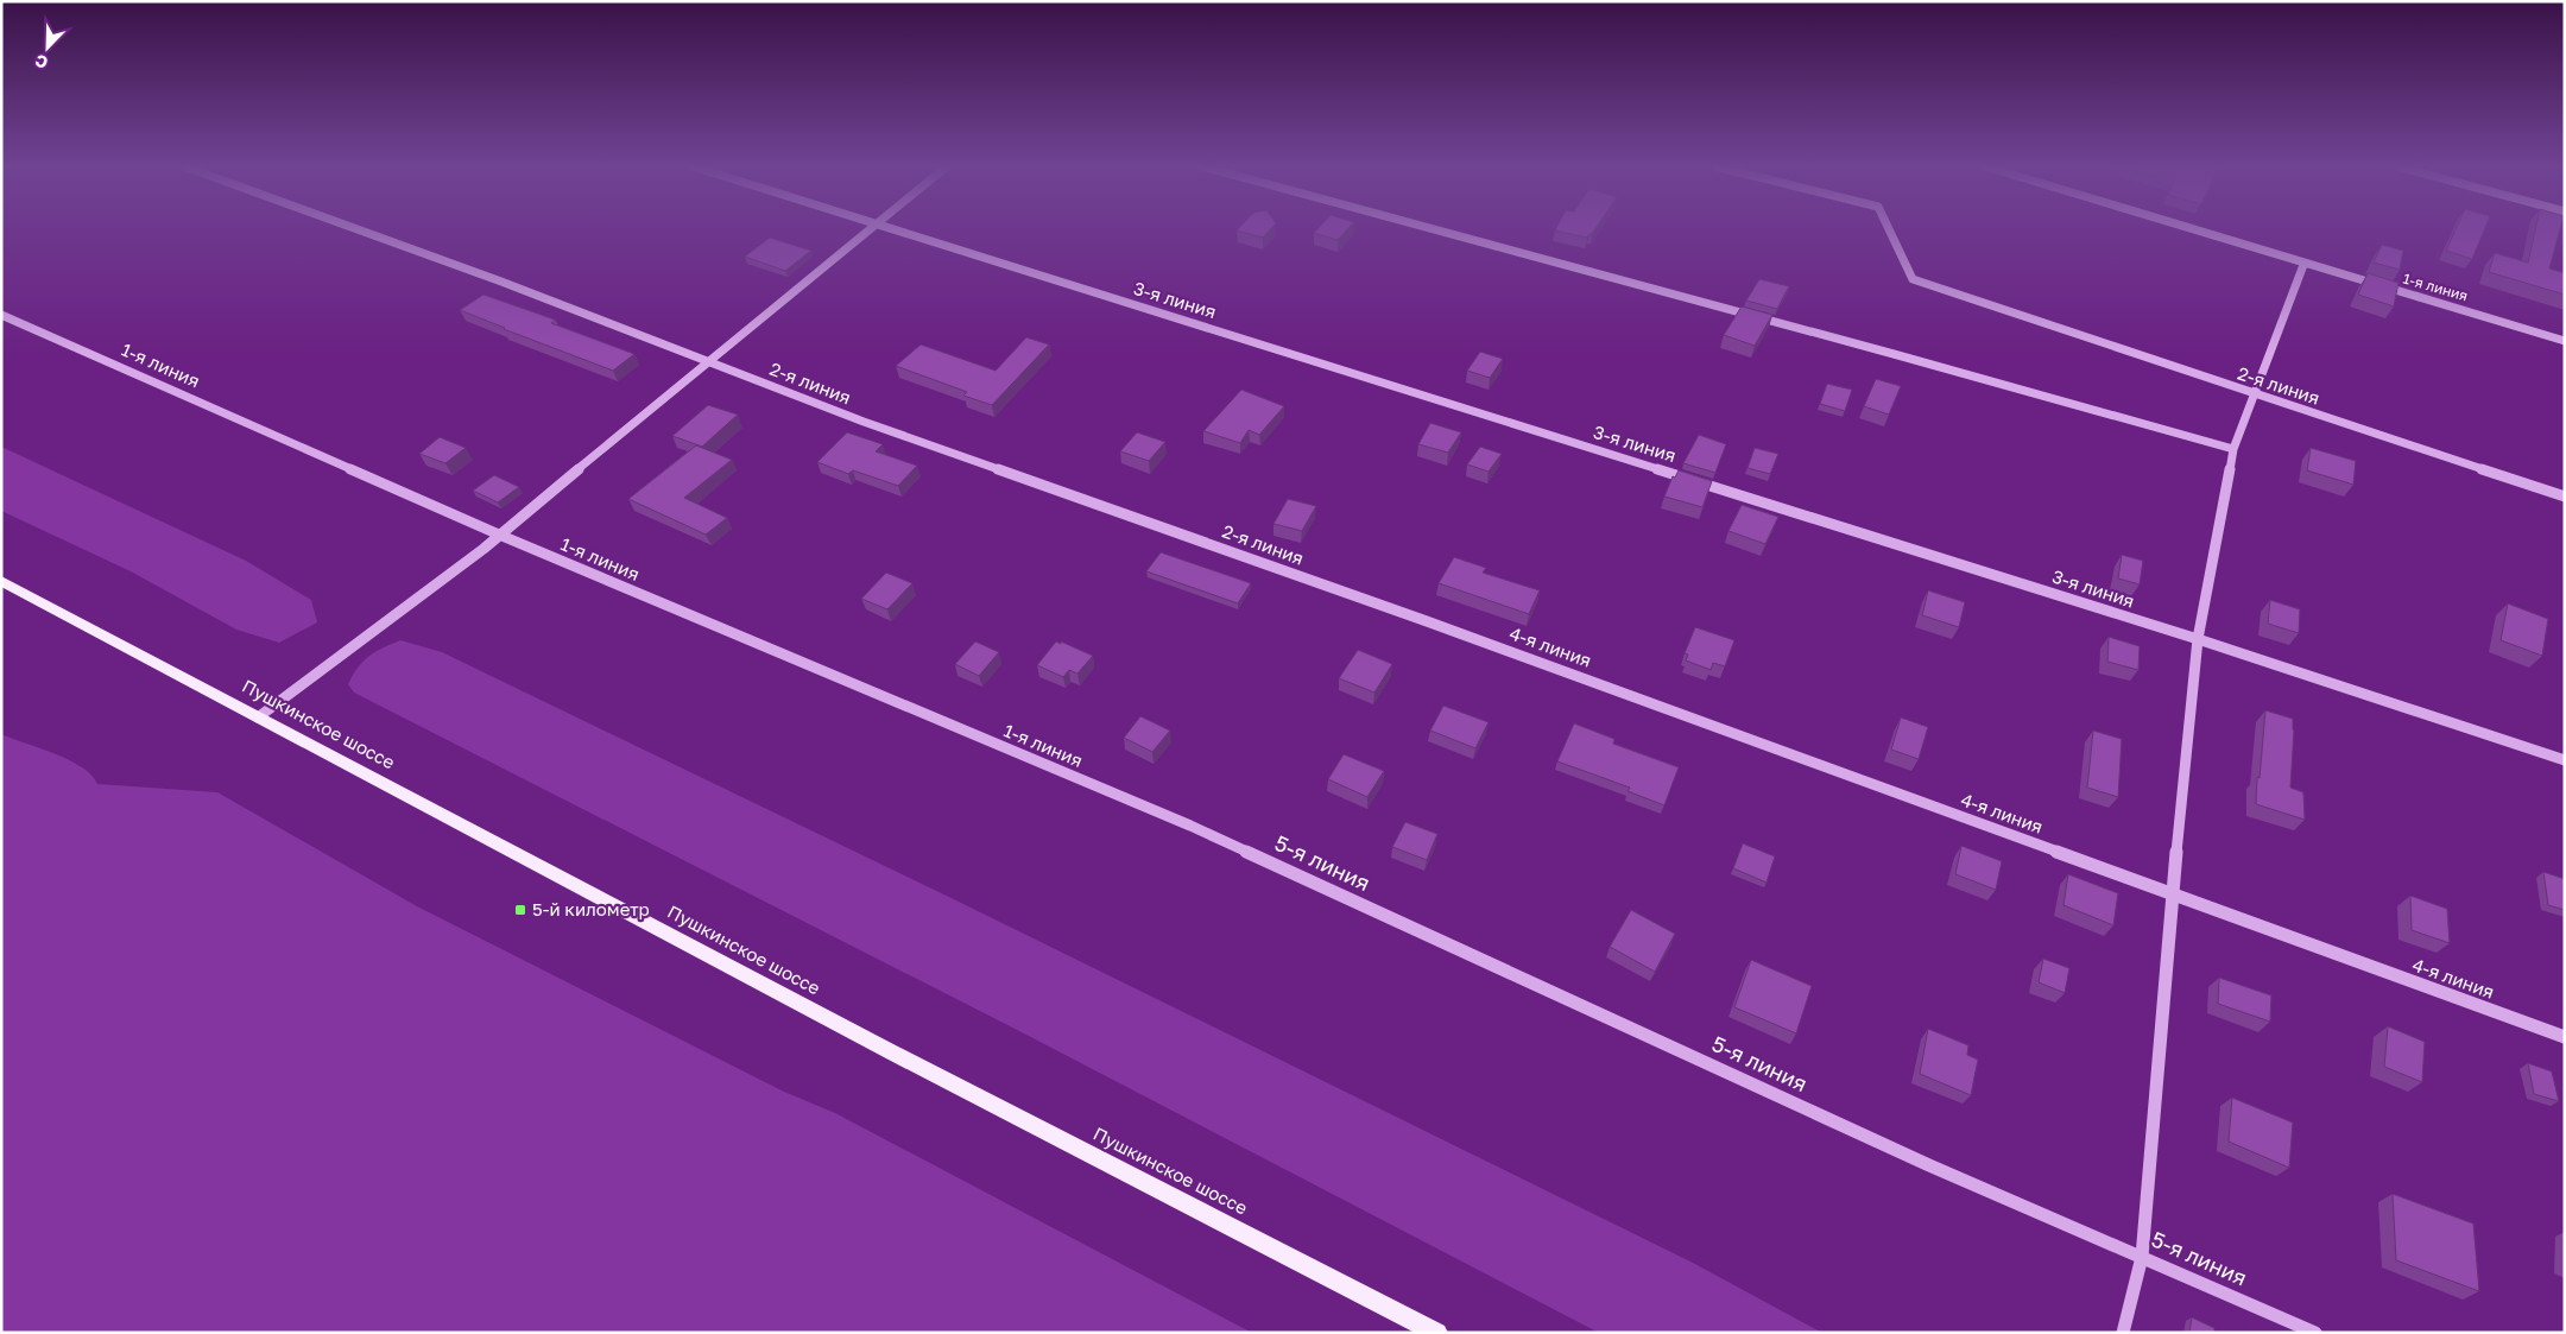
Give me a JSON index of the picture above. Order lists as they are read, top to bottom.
{
  "streets": {
    "main road": ["Пушкинское шоссе"],
    "street": [
      "1-я линия",
      "3-я линия",
      "2-я линия",
      "4-я линия",
      "5-я линия"
    ]
  },
  "crossings": [
    ["1-я линия", "5-я линия"],
    ["2-я линия", "4-я линия"]
  ],
  "places": {
    "transit": ["5-й километр"]
  },
  "north": "bottom left"
}
